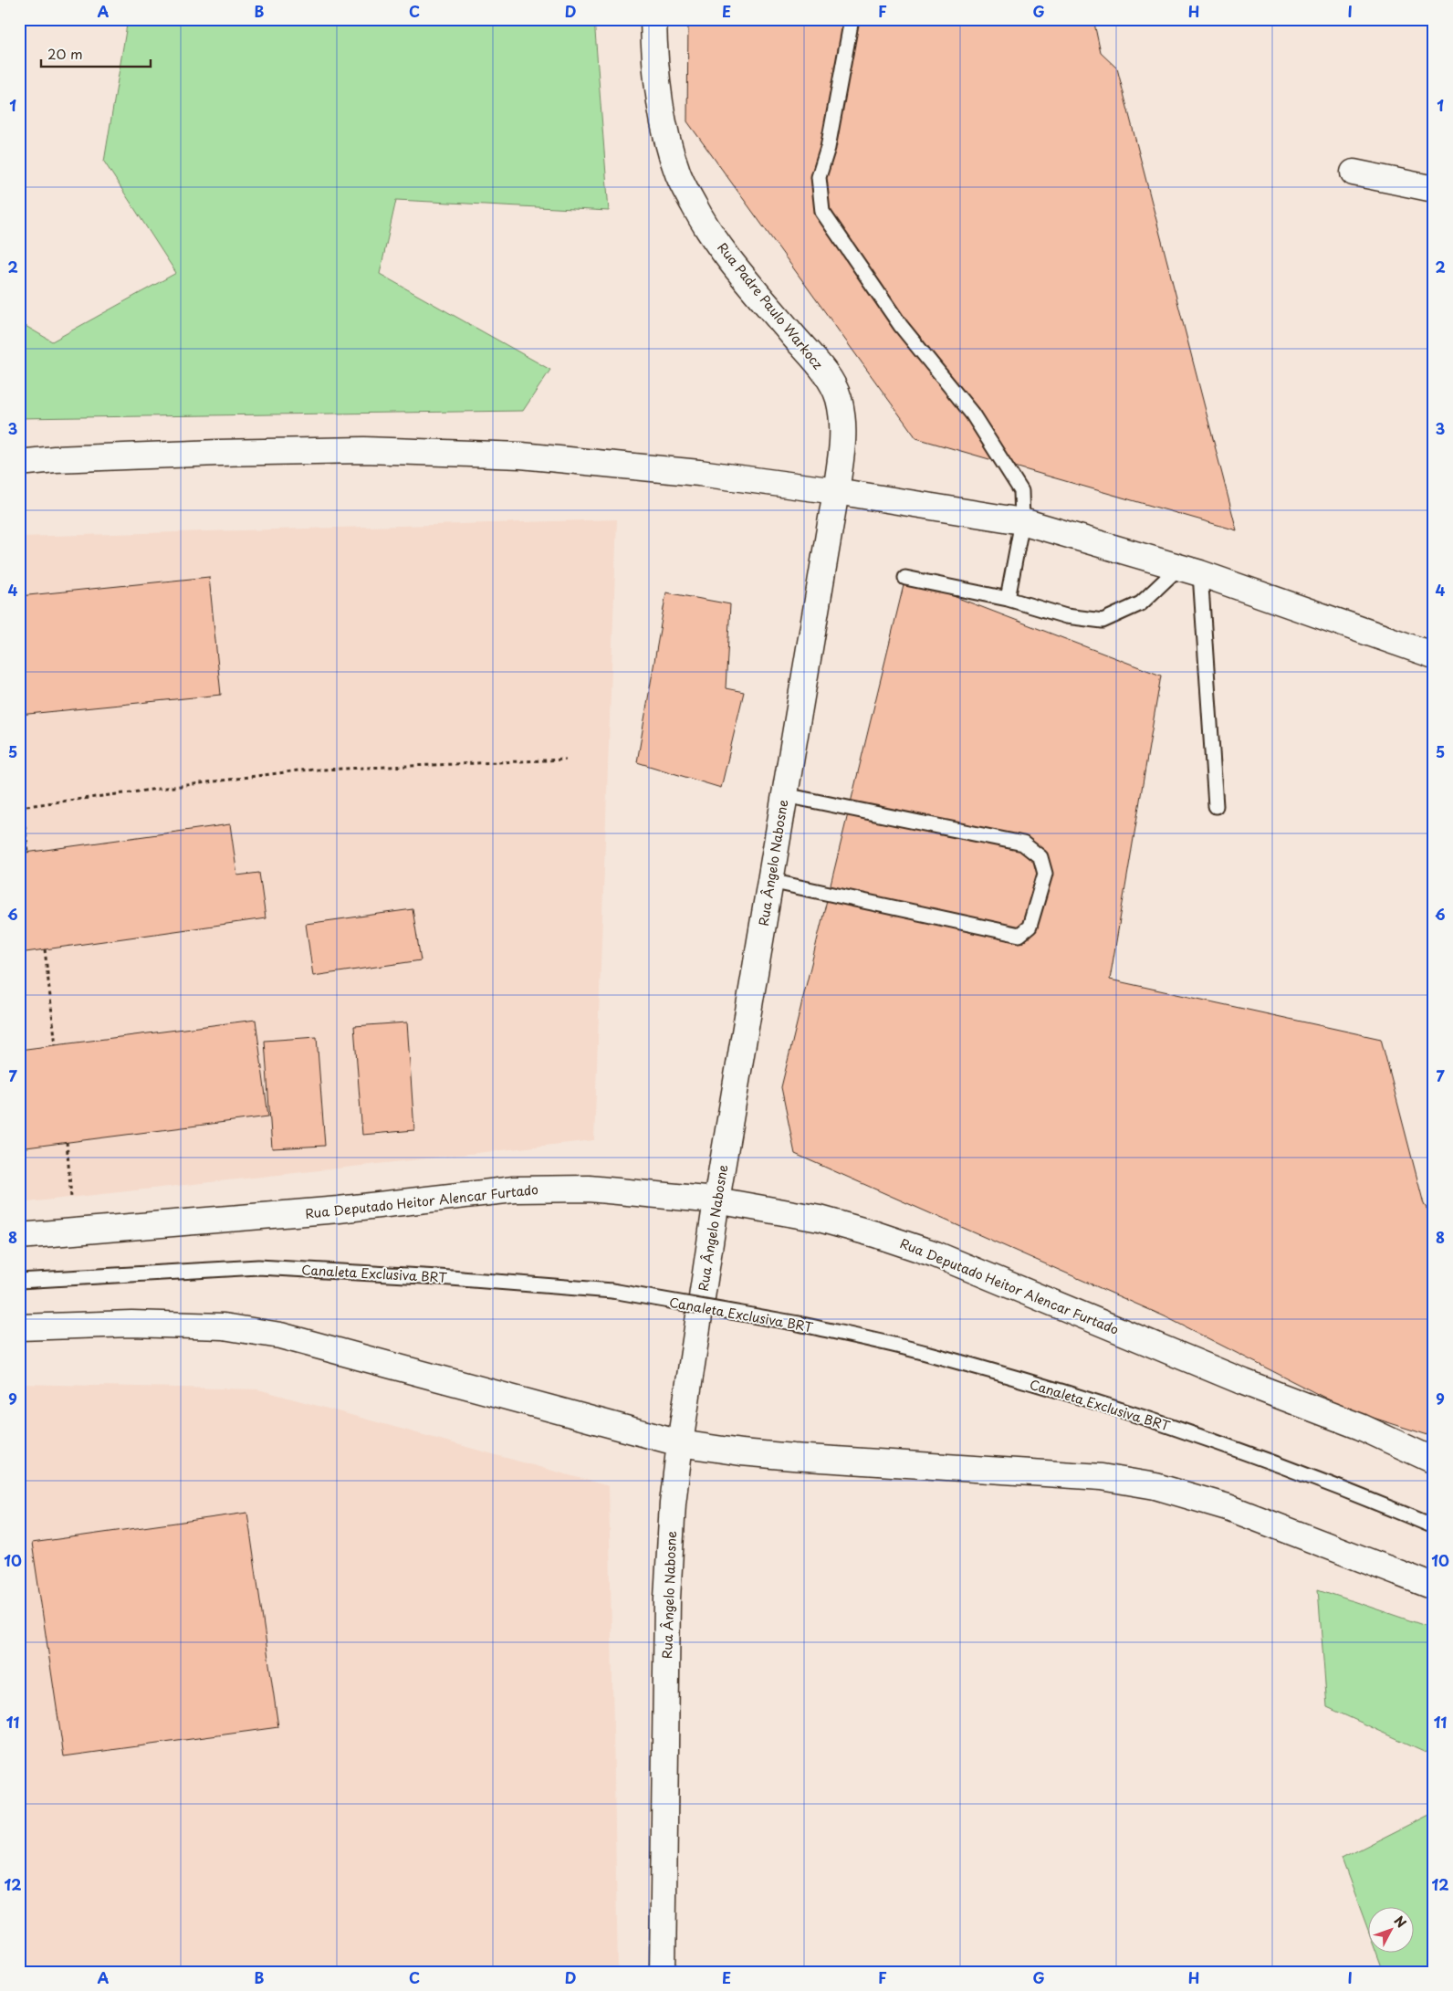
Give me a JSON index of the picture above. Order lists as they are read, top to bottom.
{
  "streets": {
    "street": ["Rua Padre Paulo Warkocz", "Rua Ângelo Nabosne", "Rua Deputado Heitor Alencar Furtado"],
    "lane": ["Canaleta Exclusiva BRT"]
  },
  "crossings": [
    ["Rua Padre Paulo Warkocz", "Rua Ângelo Nabosne"],
    ["Rua Ângelo Nabosne", "Rua Deputado Heitor Alencar Furtado"]
  ],
  "scale_bar": "20 m",
  "north": "top right",
  "grid": {
    "columns": [
      "A",
      "B",
      "C",
      "D",
      "E",
      "F",
      "G",
      "H",
      "I"
    ],
    "rows": [
      "1",
      "2",
      "3",
      "4",
      "5",
      "6",
      "7",
      "8",
      "9",
      "10",
      "11",
      "12"
    ]
  }
}
